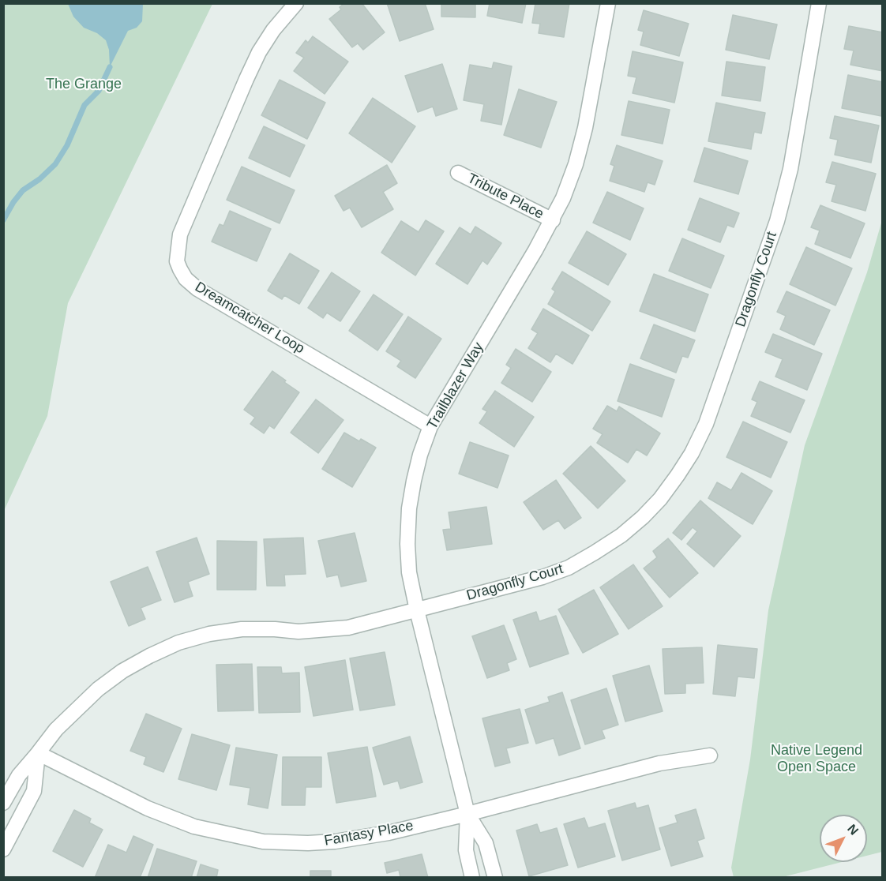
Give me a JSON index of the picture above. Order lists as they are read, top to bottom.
{
  "streets": {
    "street": [
      "Tribute Place",
      "Dragonfly Court",
      "Dreamcatcher Loop",
      "Trailblazer Way",
      "Fantasy Place"
    ]
  },
  "crossings": [
    ["Tribute Place", "Trailblazer Way"],
    ["Dragonfly Court", "Trailblazer Way"],
    ["Dragonfly Court", "Fantasy Place"],
    ["Dreamcatcher Loop", "Trailblazer Way"],
    ["Trailblazer Way", "Fantasy Place"]
  ],
  "parks": ["The Grange", "Native Legend Open Space"],
  "north": "top right"
}
